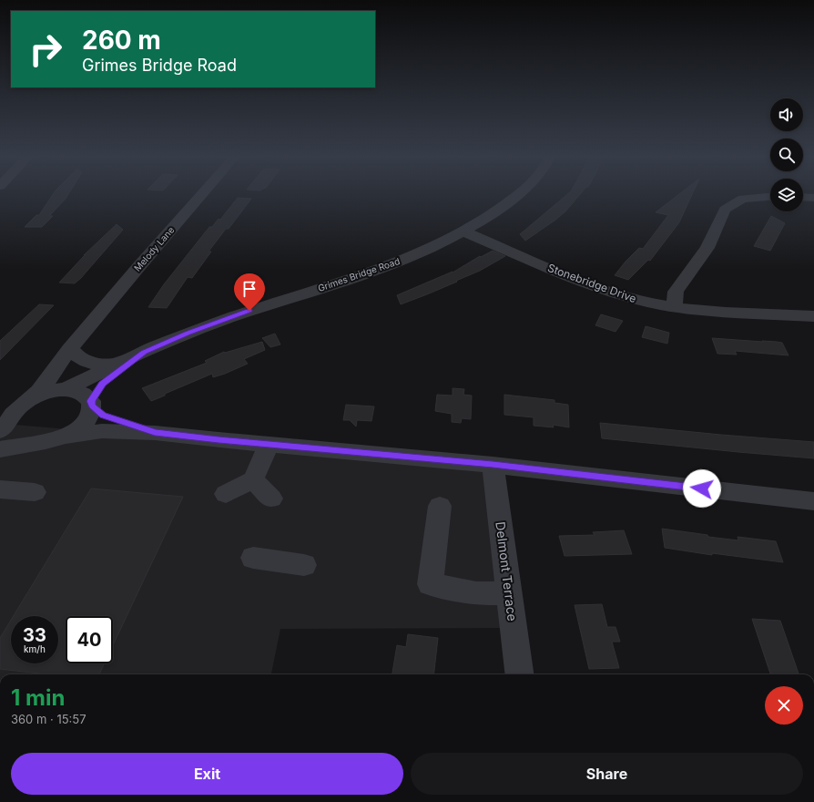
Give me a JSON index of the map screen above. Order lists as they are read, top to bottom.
{
  "streets": {
    "street": [
      "Melody Lane",
      "Grimes Bridge Road",
      "Stonebridge Drive",
      "Delmont Terrace"
    ]
  },
  "crossings": [
    ["Melody Lane", "Grimes Bridge Road"],
    ["Grimes Bridge Road", "Stonebridge Drive"]
  ],
  "page": {
    "turn": ["260 m", "Grimes Bridge Road"],
    "speed": "33 km/h",
    "limit": "40",
    "heading": ["1 min", "360 m · 15:57"],
    "buttons": ["Exit", "Share"]
  }
}
